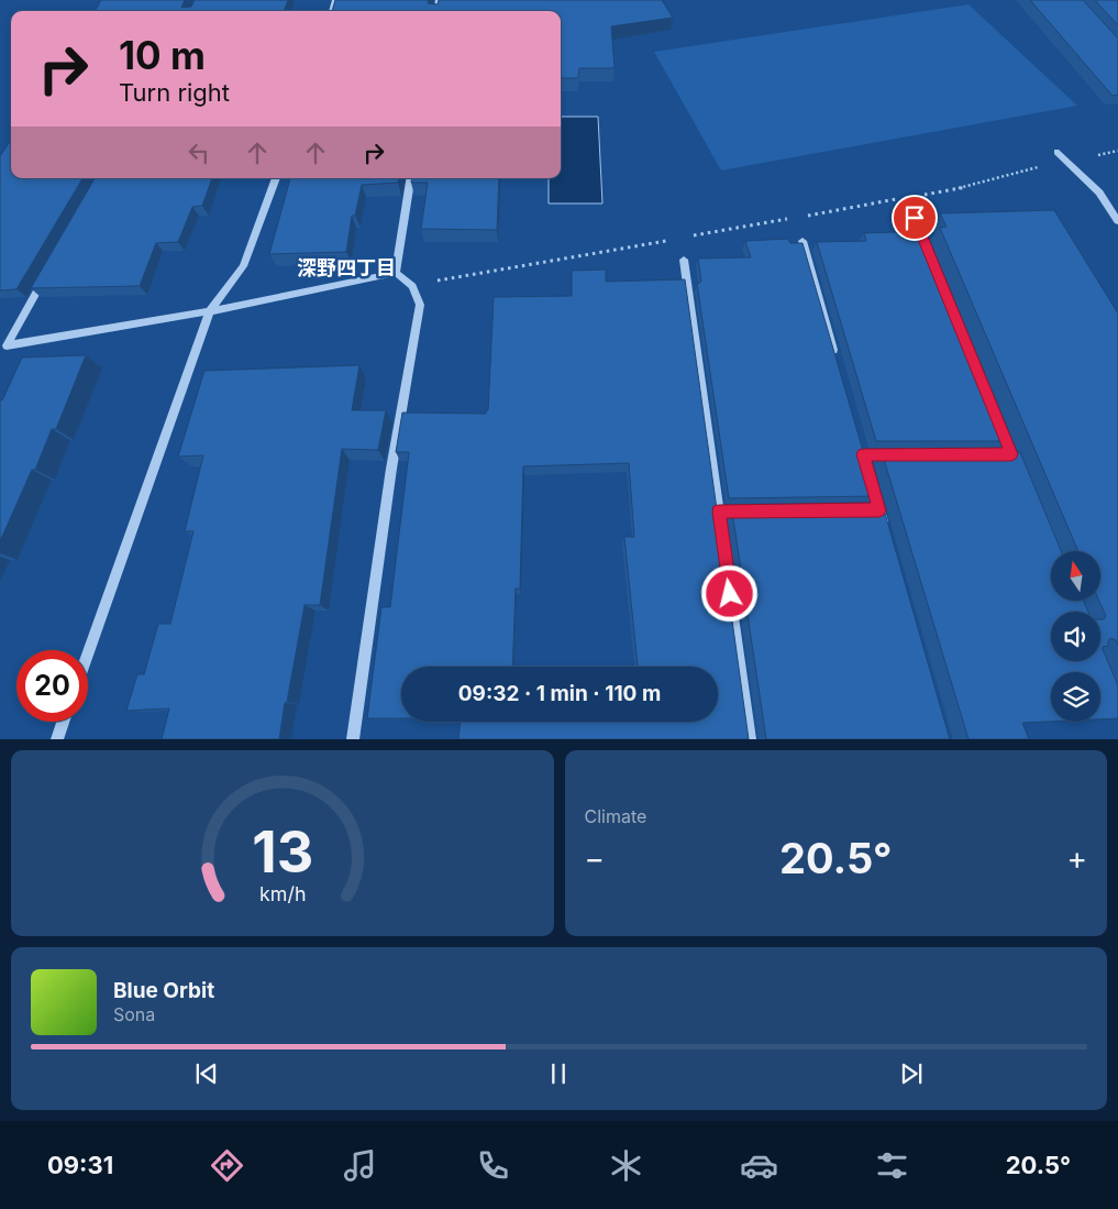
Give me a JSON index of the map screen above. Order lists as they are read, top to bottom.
{
  "districts": ["深野四丁目"],
  "north": "top",
  "page": {
    "turn": ["10 m", "Turn right"],
    "limit": "20",
    "trip": "09:32 · 1 min · 110 m",
    "tile": "Climate",
    "heat": ["−", "20.5°", "+"],
    "song": ["Blue Orbit", "Sona"],
    "tabs": ["09:31", "20.5°"],
    "gauge": ["13", "km/h"]
  }
}
